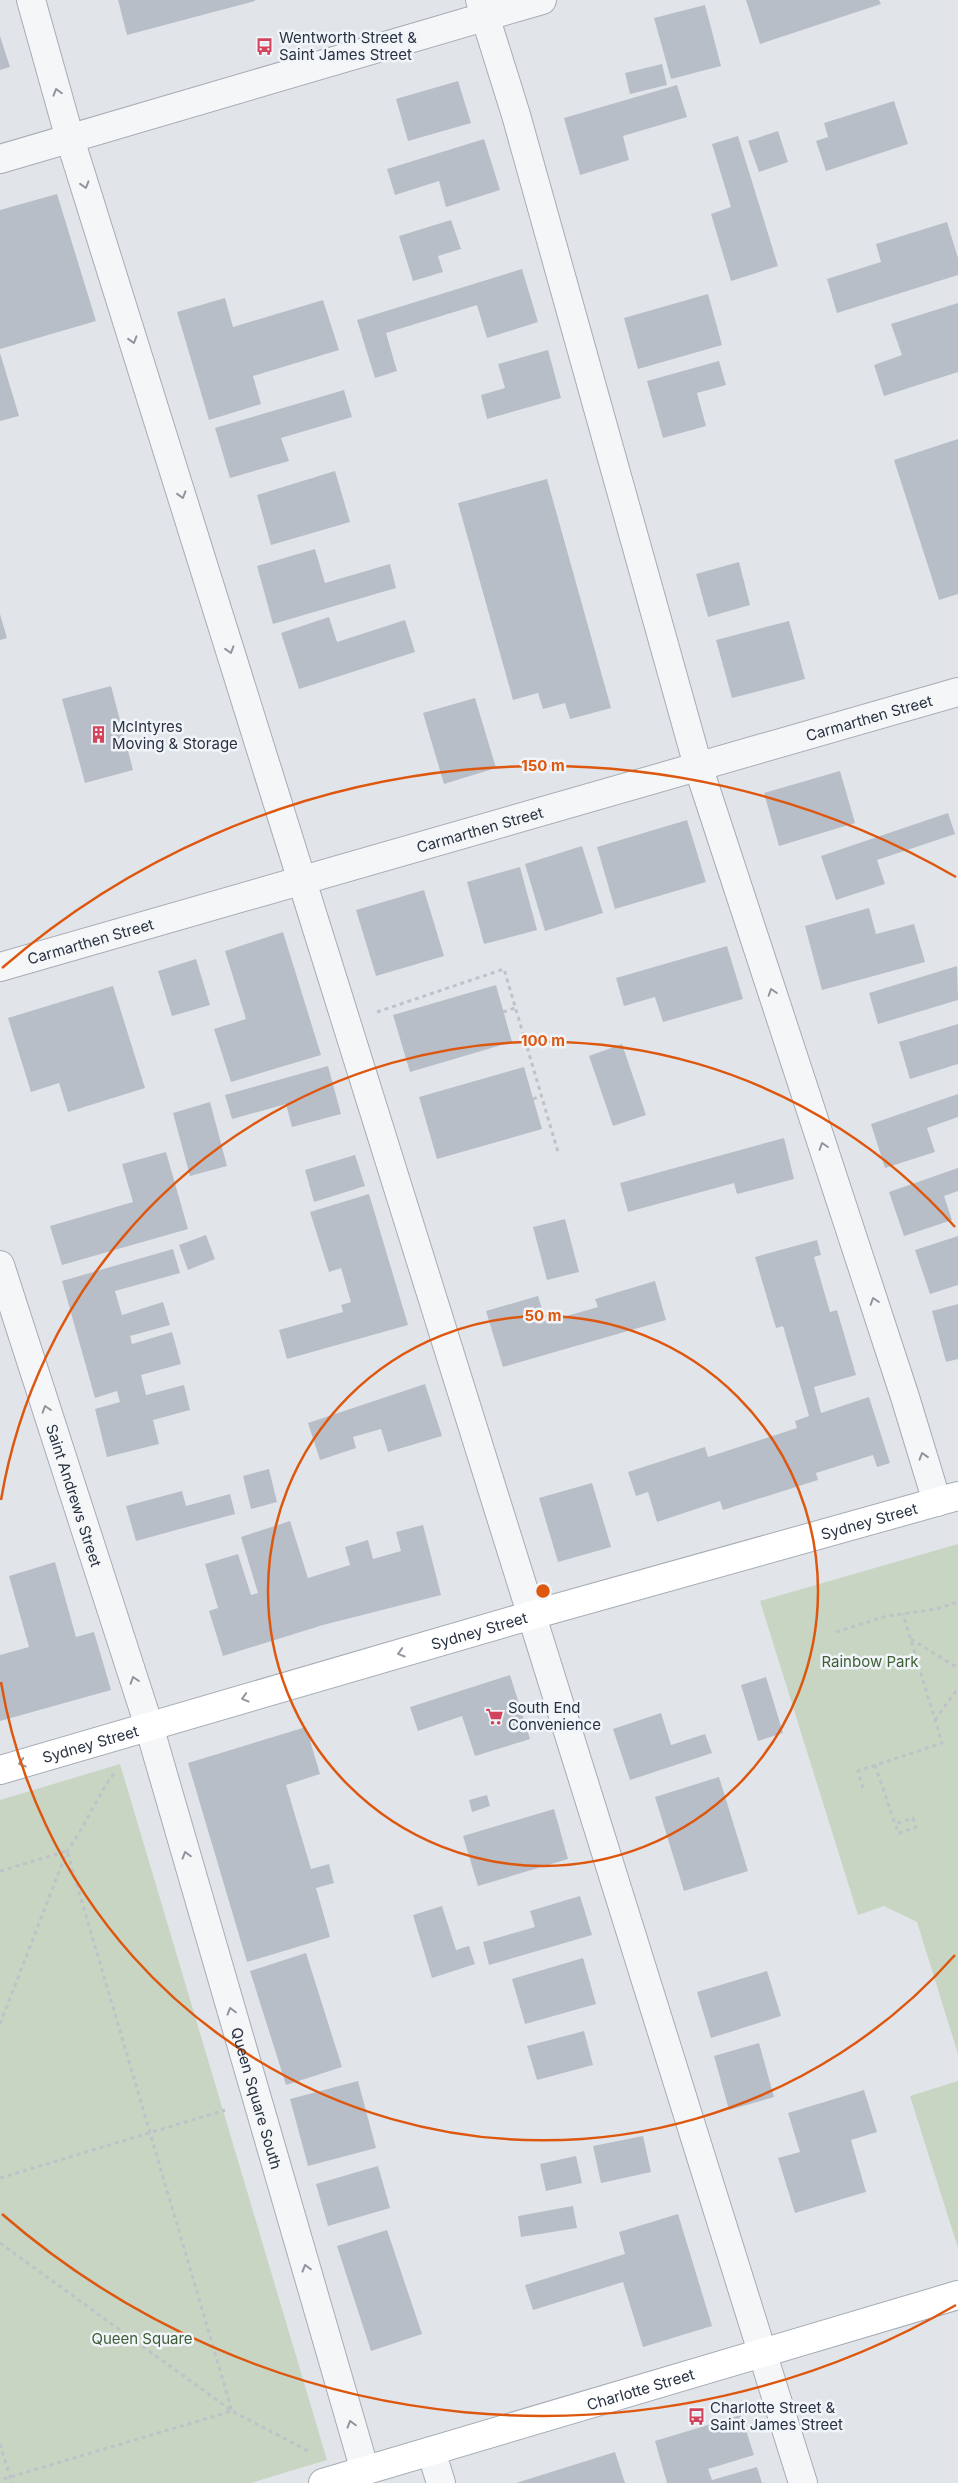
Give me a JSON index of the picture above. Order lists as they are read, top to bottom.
{
  "streets": {
    "street": [
      "Carmarthen Street",
      "Saint Andrews Street",
      "Sydney Street",
      "Queen Square South",
      "Charlotte Street"
    ]
  },
  "crossings": [
    ["Saint Andrews Street", "Sydney Street"],
    ["Saint Andrews Street", "Queen Square South"],
    ["Sydney Street", "Queen Square South"],
    ["Queen Square South", "Charlotte Street"]
  ],
  "one_way": ["Saint Andrews Street", "Sydney Street", "Queen Square South"],
  "parks": ["Rainbow Park", "Queen Square"],
  "places": {
    "bus stop": ["Wentworth Street & Saint James Street", "Charlotte Street & Saint James Street"],
    "building": ["McIntyres Moving & Storage"],
    "supermarket": ["South End Convenience"]
  },
  "rings": ["150 m", "100 m", "50 m"]
}
